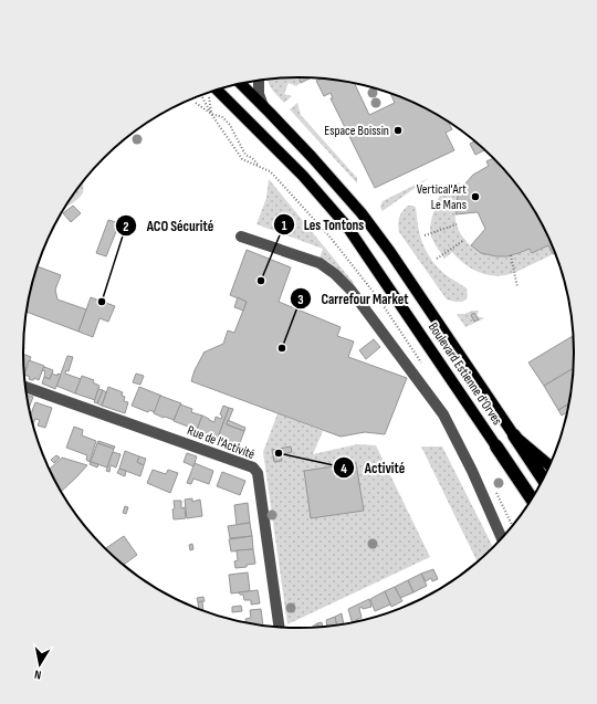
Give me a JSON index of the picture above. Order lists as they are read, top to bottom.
{
  "streets": {
    "highway": ["Boulevard Estienne d'Orves"],
    "street": ["Rue de l'Activité"]
  },
  "places": [
    "Espace Boissin",
    "Vertical'Art Le Mans",
    "Les Tontons",
    "ACO Sécurité",
    "Carrefour Market",
    "Activité"
  ],
  "north": "bottom"
}
